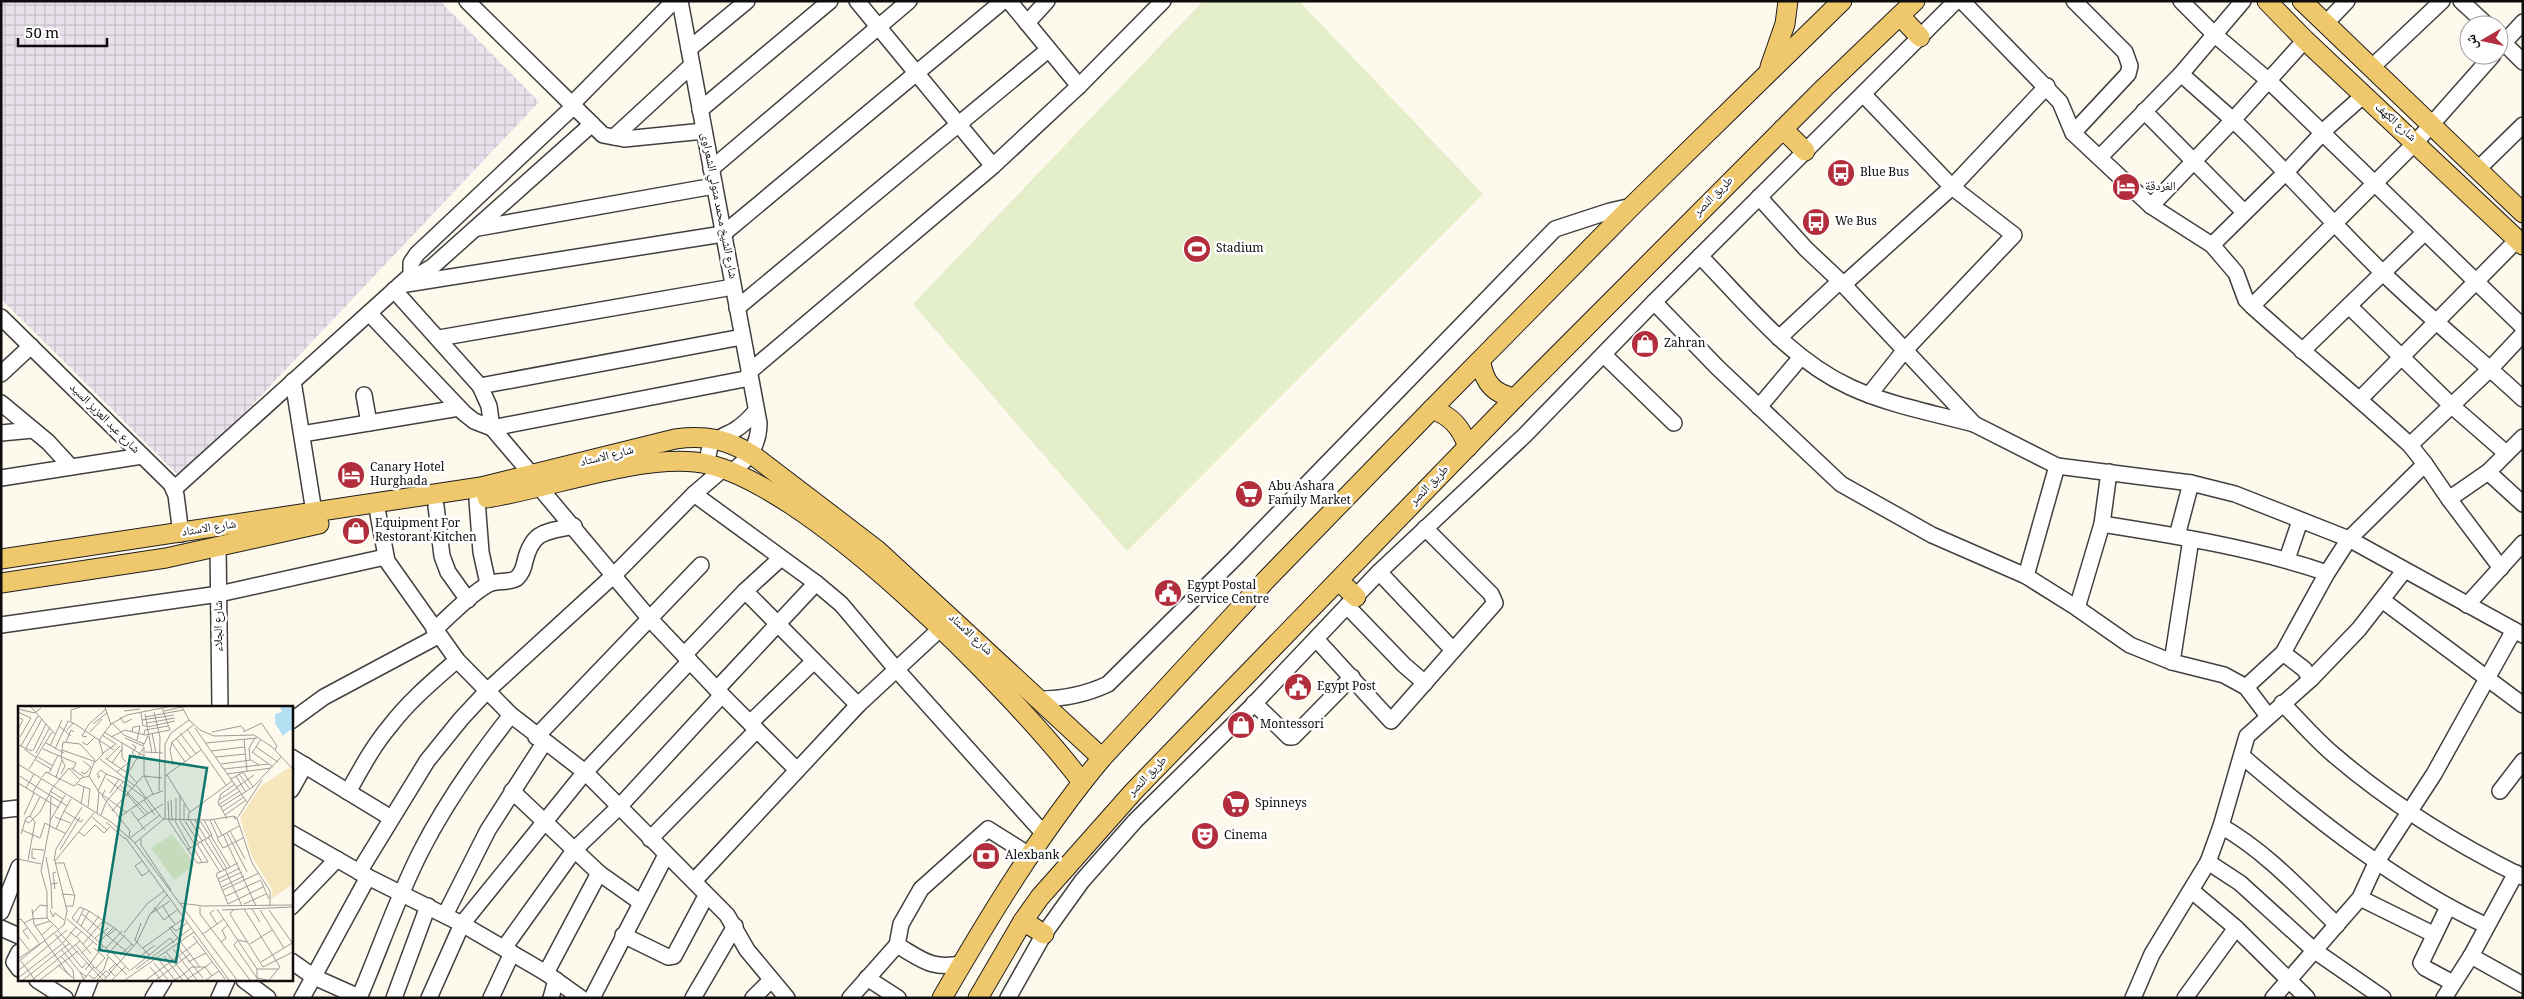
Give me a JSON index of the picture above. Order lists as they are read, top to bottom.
{
  "streets": {
    "main road": ["شارع الكهف", "طريق النصر", "شارع الاستاد"],
    "street": ["شارع الشيخ محمد متولي الشعراوى", "شارع عبد العزيز السيد", "شارع الجلاء"]
  },
  "crossings": [
    ["شارع الشيخ محمد متولي الشعراوى", "شارع الاستاد"],
    ["شارع الاستاد", "شارع الجلاء"]
  ],
  "places": {
    "bus stop": ["Blue Bus", "We Bus"],
    "hotel": ["الغردقة", "Canary Hotel Hurghada"],
    "sports": ["Stadium"],
    "shop": ["Zahran", "Equipment For Restorant Kitchen", "Montessori"],
    "supermarket": ["Abu Ashara Family Market", "Spinneys"],
    "public building": ["Egypt Postal Service Centre", "Egypt Post"],
    "theatre": ["Cinema"],
    "bank": ["Alexbank"]
  },
  "scale_bar": "50 m",
  "north": "left"
}
